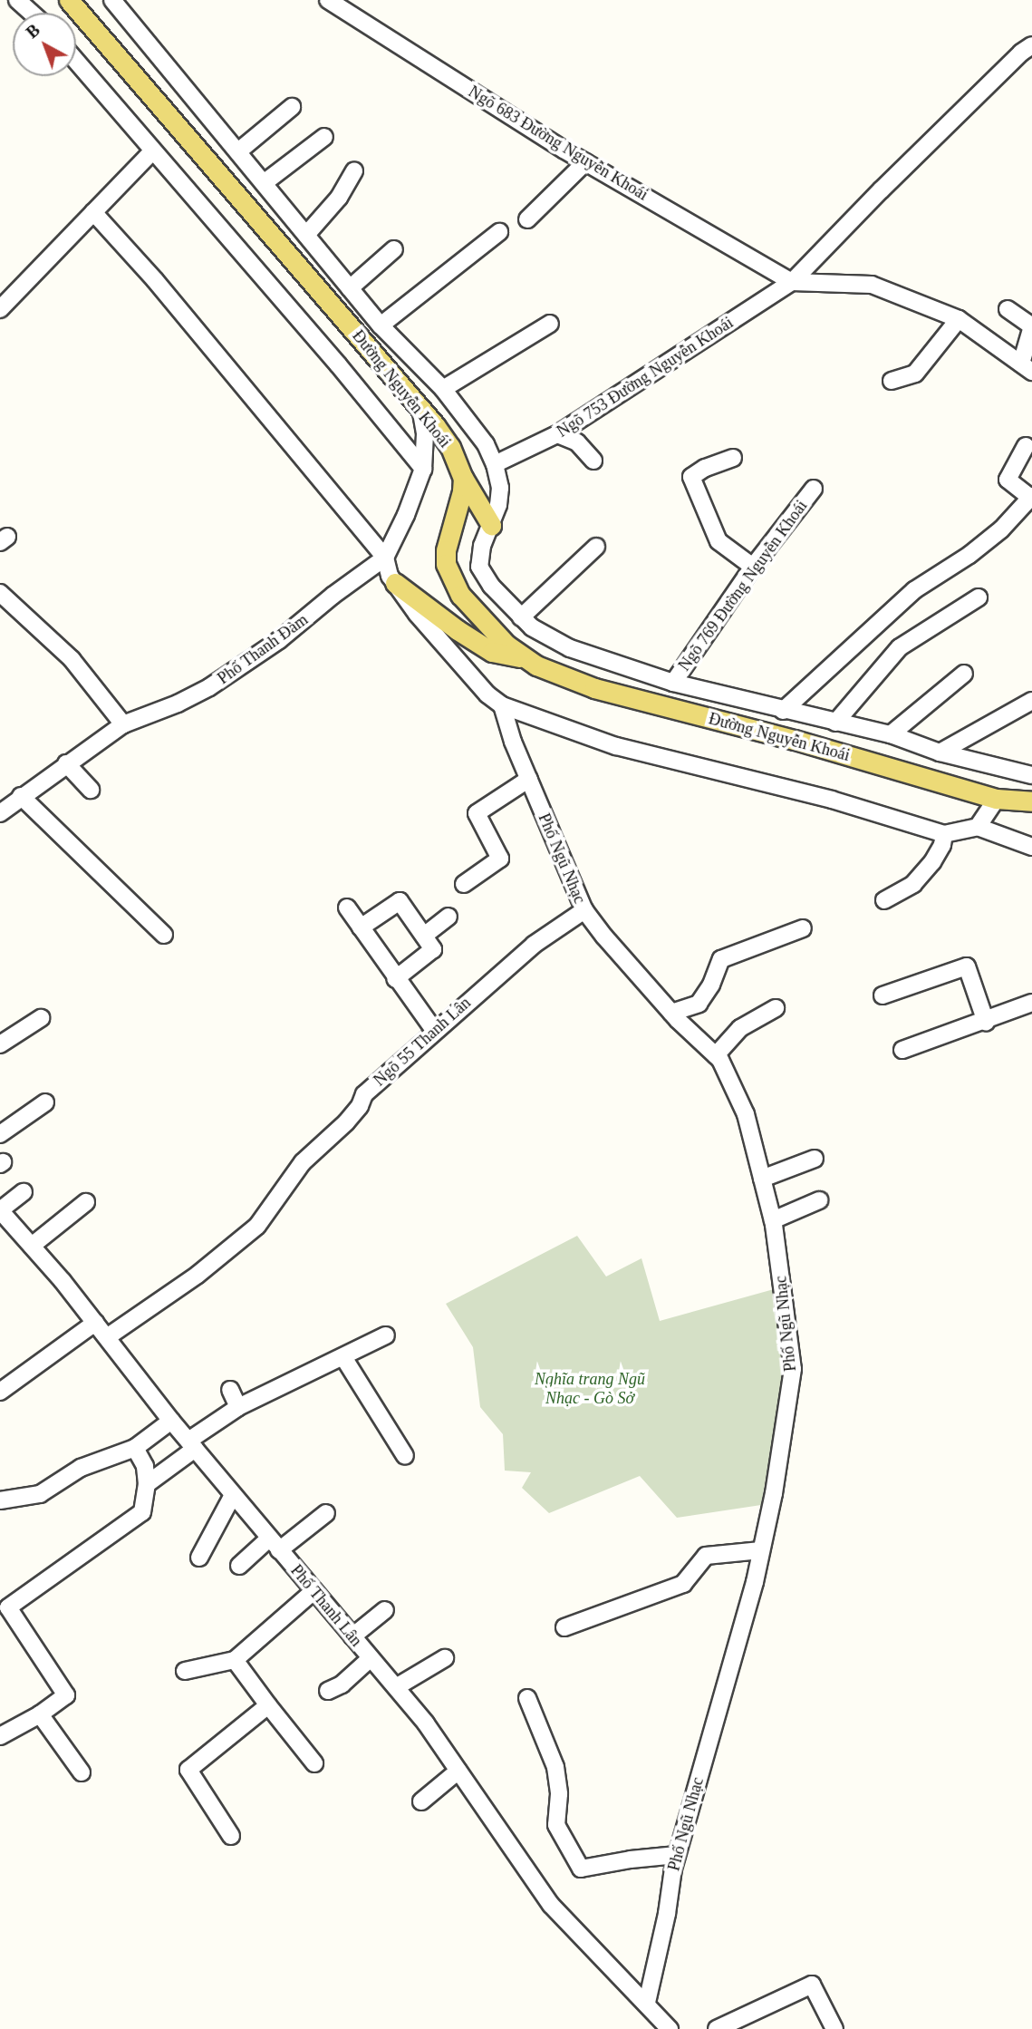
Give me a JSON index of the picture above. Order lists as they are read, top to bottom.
{
  "streets": {
    "main road": ["Đường Nguyễn Khoái"],
    "street": [
      "Ngõ 683 Đường Nguyễn Khoái",
      "Ngõ 753 Đường Nguyễn Khoái",
      "Ngõ 769 Đường Nguyễn Khoái",
      "Phố Thanh Đàm",
      "Phố Ngũ Nhạc",
      "Ngõ 55 Thanh Lân",
      "Phố Thanh Lân"
    ]
  },
  "crossings": [
    ["Ngõ 683 Đường Nguyễn Khoái", "Ngõ 753 Đường Nguyễn Khoái"],
    ["Ngõ 753 Đường Nguyễn Khoái", "Đường Nguyễn Khoái"],
    ["Đường Nguyễn Khoái", "Ngõ 769 Đường Nguyễn Khoái"],
    ["Đường Nguyễn Khoái", "Phố Thanh Đàm"],
    ["Phố Ngũ Nhạc", "Ngõ 55 Thanh Lân"],
    ["Phố Ngũ Nhạc", "Phố Thanh Lân"],
    ["Ngõ 55 Thanh Lân", "Phố Thanh Lân"]
  ],
  "parks": ["Nghĩa trang Ngũ Nhạc - Gò Sở"],
  "north": "top left"
}
